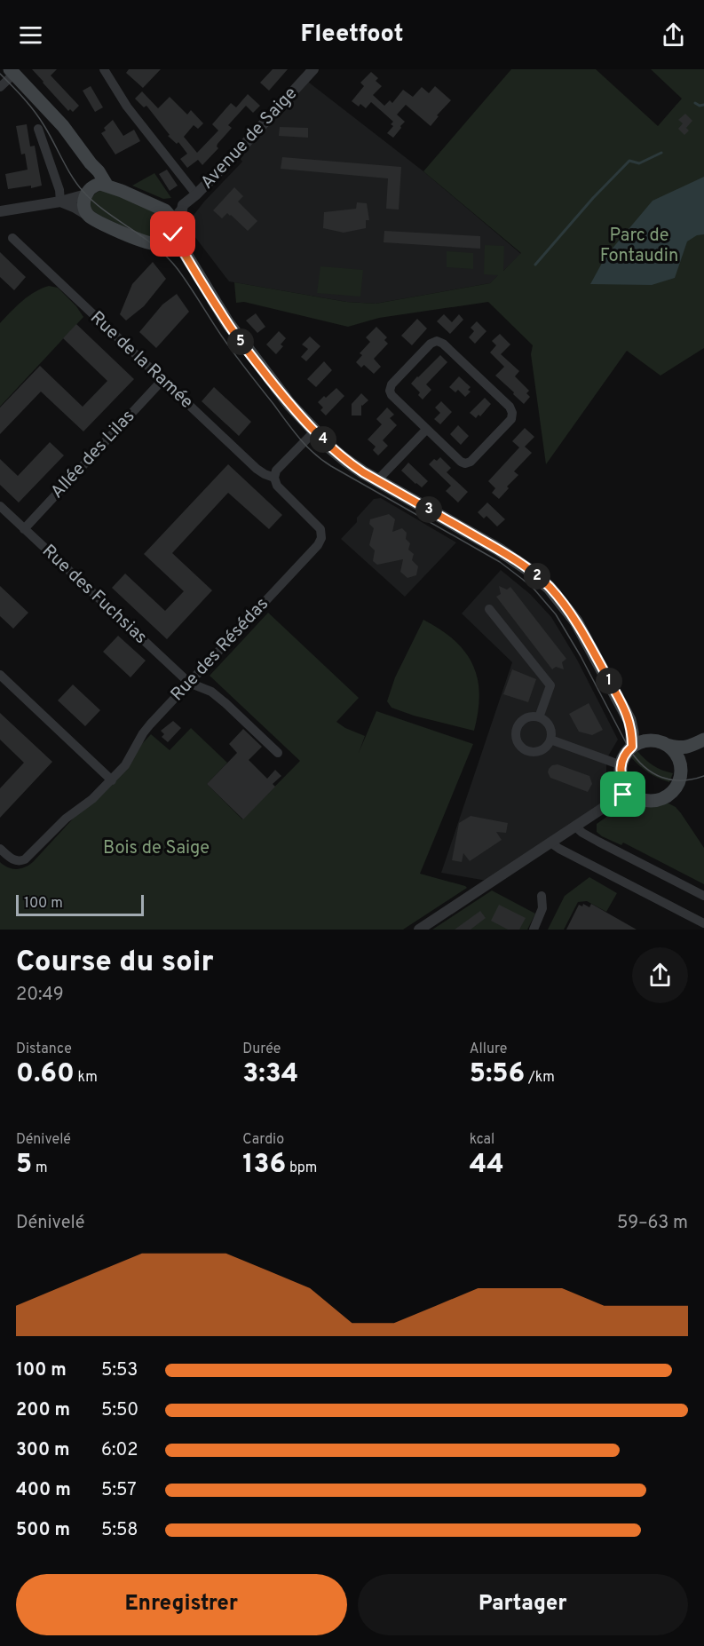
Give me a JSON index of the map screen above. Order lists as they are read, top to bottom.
{
  "streets": {
    "street": [
      "Avenue de Saige",
      "Rue de la Ramée",
      "Allée des Lilas",
      "Rue des Fuchsias",
      "Rue des Résédas"
    ]
  },
  "crossings": [
    ["Rue de la Ramée", "Allée des Lilas"],
    ["Rue de la Ramée", "Rue des Résédas"],
    ["Allée des Lilas", "Rue des Fuchsias"],
    ["Rue des Fuchsias", "Rue des Résédas"]
  ],
  "parks": ["Parc de Fontaudin", "Bois de Saige"],
  "scale_bar": "100 m",
  "page": {
    "header": "Fleetfoot",
    "pins": [
      "5",
      "4",
      "3",
      "2",
      "1"
    ],
    "scale": "100 m",
    "heading": ["Course du soir", "20:49"],
    "stats": [
      ["Distance", "0.60 km"],
      ["Durée", "3:34"],
      ["Allure", "5:56 /km"],
      ["Dénivelé", "5 m"],
      ["Cardio", "136 bpm"],
      ["kcal", "44"]
    ],
    "chart": ["Dénivelé", "59–63 m"],
    "list": [
      {
        "name": "100 m",
        "note": "5:53"
      },
      {
        "name": "200 m",
        "note": "5:50"
      },
      {
        "name": "300 m",
        "note": "6:02"
      },
      {
        "name": "400 m",
        "note": "5:57"
      },
      {
        "name": "500 m",
        "note": "5:58"
      }
    ],
    "buttons": ["Enregistrer", "Partager"]
  }
}
